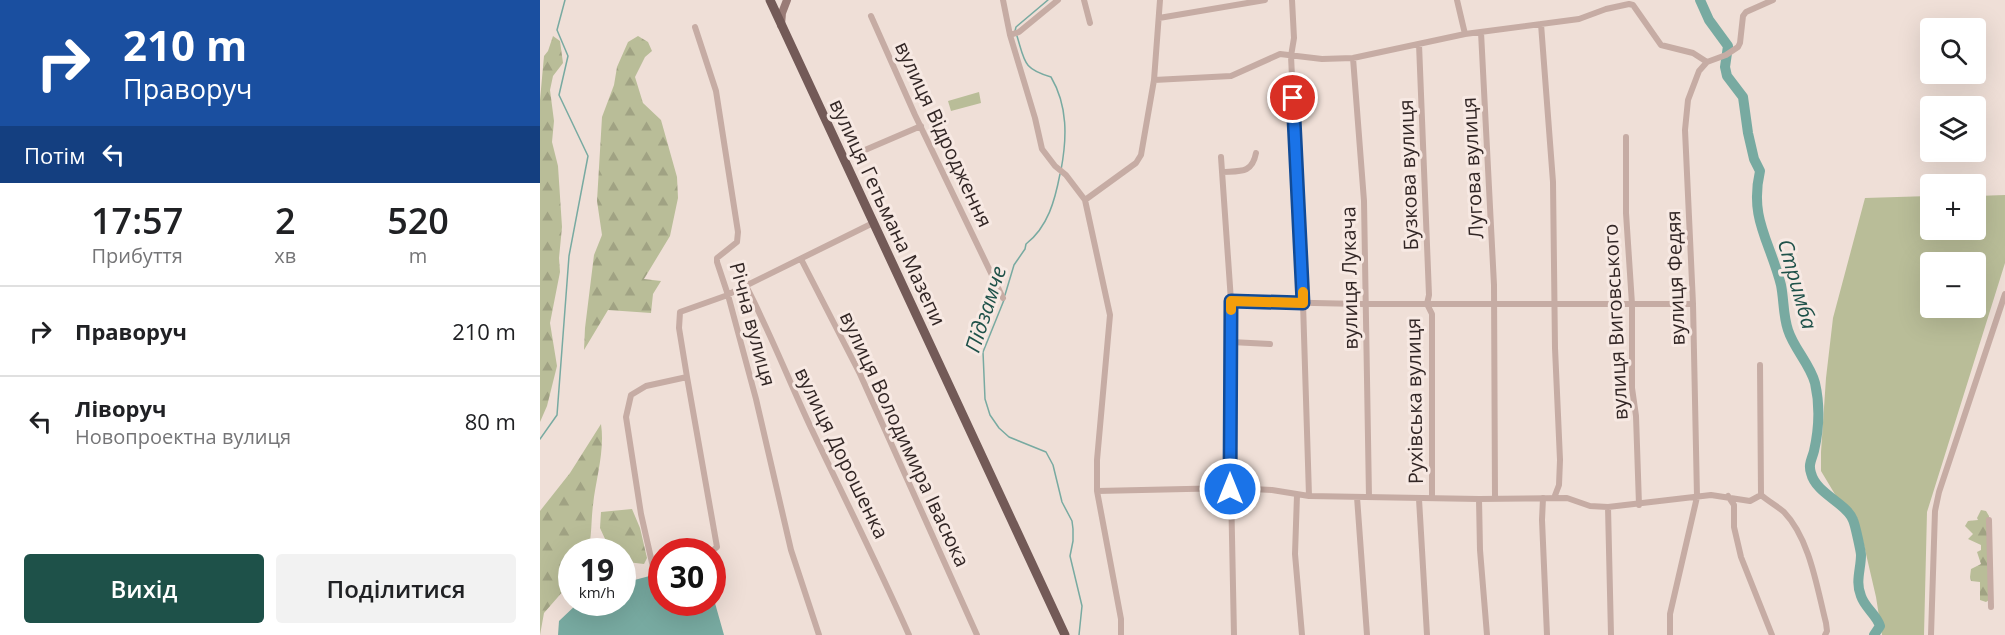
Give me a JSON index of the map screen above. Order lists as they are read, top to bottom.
{
  "streets": {
    "main road": ["вулиця Гетьмана Мазепи"],
    "street": [
      "вулиця Відродження",
      "Лугова вулиця",
      "Бузкова вулиця",
      "вулиця Лукача",
      "вулиця Федяя",
      "вулиця Виговського",
      "Річна вулиця",
      "Рухівська вулиця",
      "вулиця Володимира Івасюка",
      "вулиця Дорошенка"
    ]
  },
  "crossings": [
    ["Бузкова вулиця", "Рухівська вулиця"]
  ],
  "water": ["Стримба", "Підзамче"],
  "page": {
    "turn": ["210 m", "Праворуч"],
    "map_buttons": ["+", "−"],
    "then": "Потім",
    "eta": [
      "17:57",
      "Прибуття",
      "2",
      "хв",
      "520",
      "m"
    ],
    "list": [
      {
        "name": "Праворуч",
        "value": "210 m"
      },
      {
        "name": "Ліворуч",
        "note": "Новопроектна вулиця",
        "value": "80 m"
      }
    ],
    "speed": "19 km/h",
    "limit": "30",
    "buttons": ["Вихід", "Поділитися"]
  }
}
